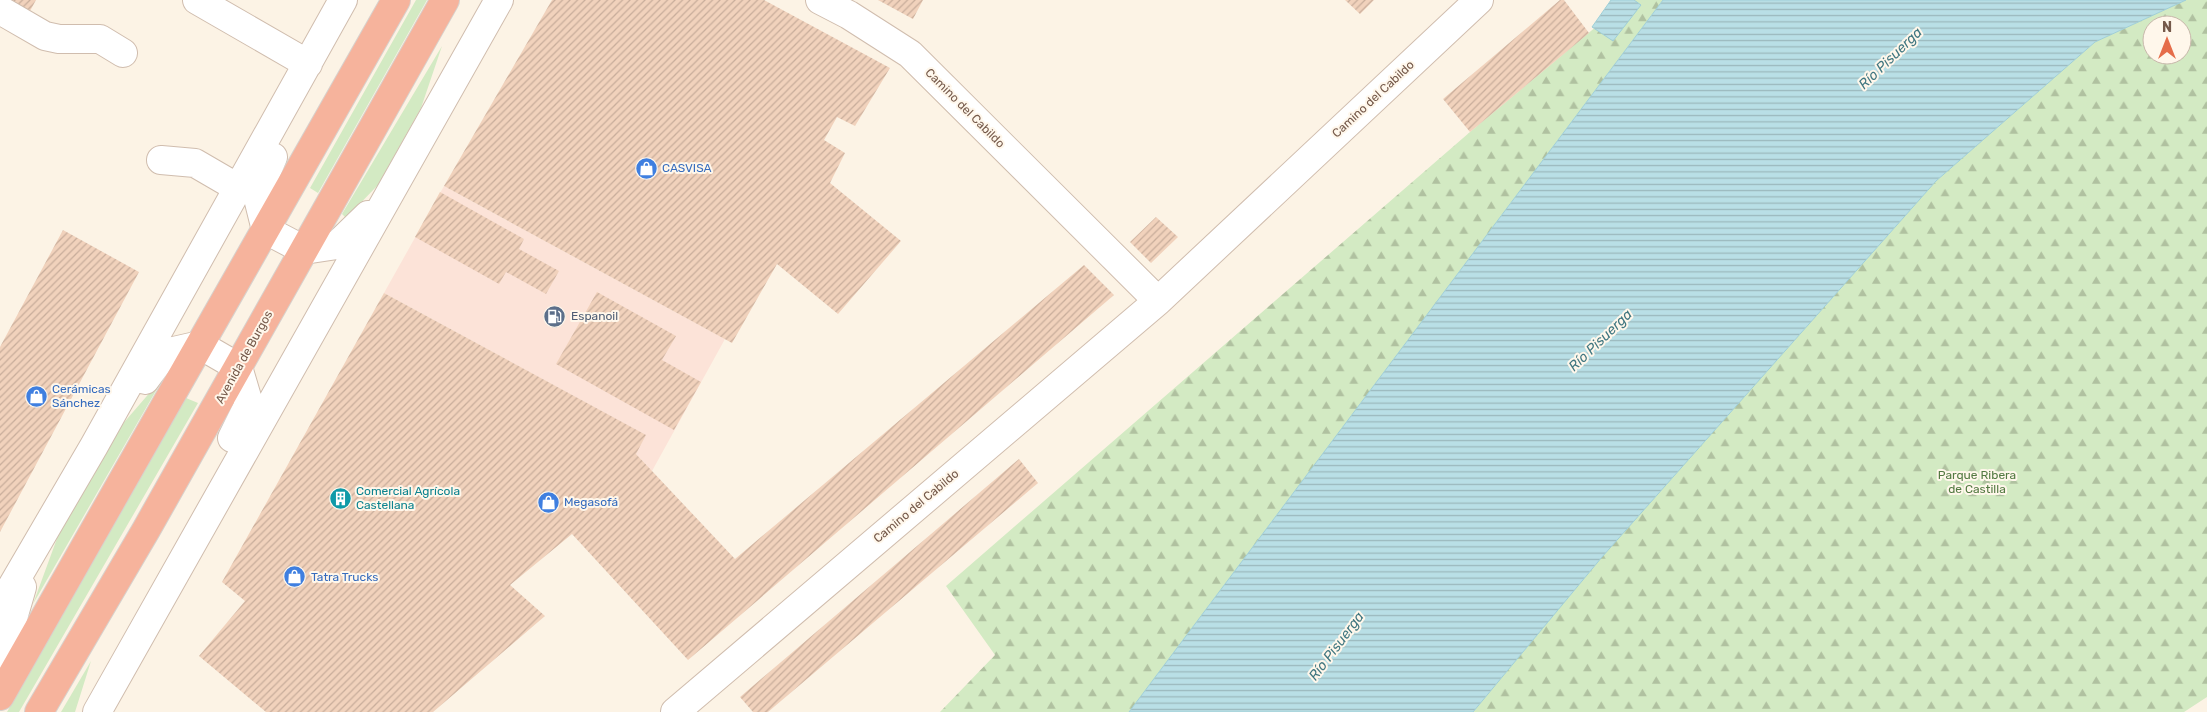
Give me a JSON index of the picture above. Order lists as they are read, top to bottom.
{
  "streets": {
    "highway": ["Avenida de Burgos"],
    "street": ["Camino del Cabildo"]
  },
  "water": ["Río Pisuerga"],
  "parks": ["Parque Ribera de Castilla"],
  "places": {
    "shop": [
      "CASVISA",
      "Cerámicas Sánchez",
      "Megasofá",
      "Tatra Trucks"
    ],
    "fuel station": ["Espanoil"],
    "building": ["Comercial Agrícola Castellana"]
  },
  "north": "top"
}
